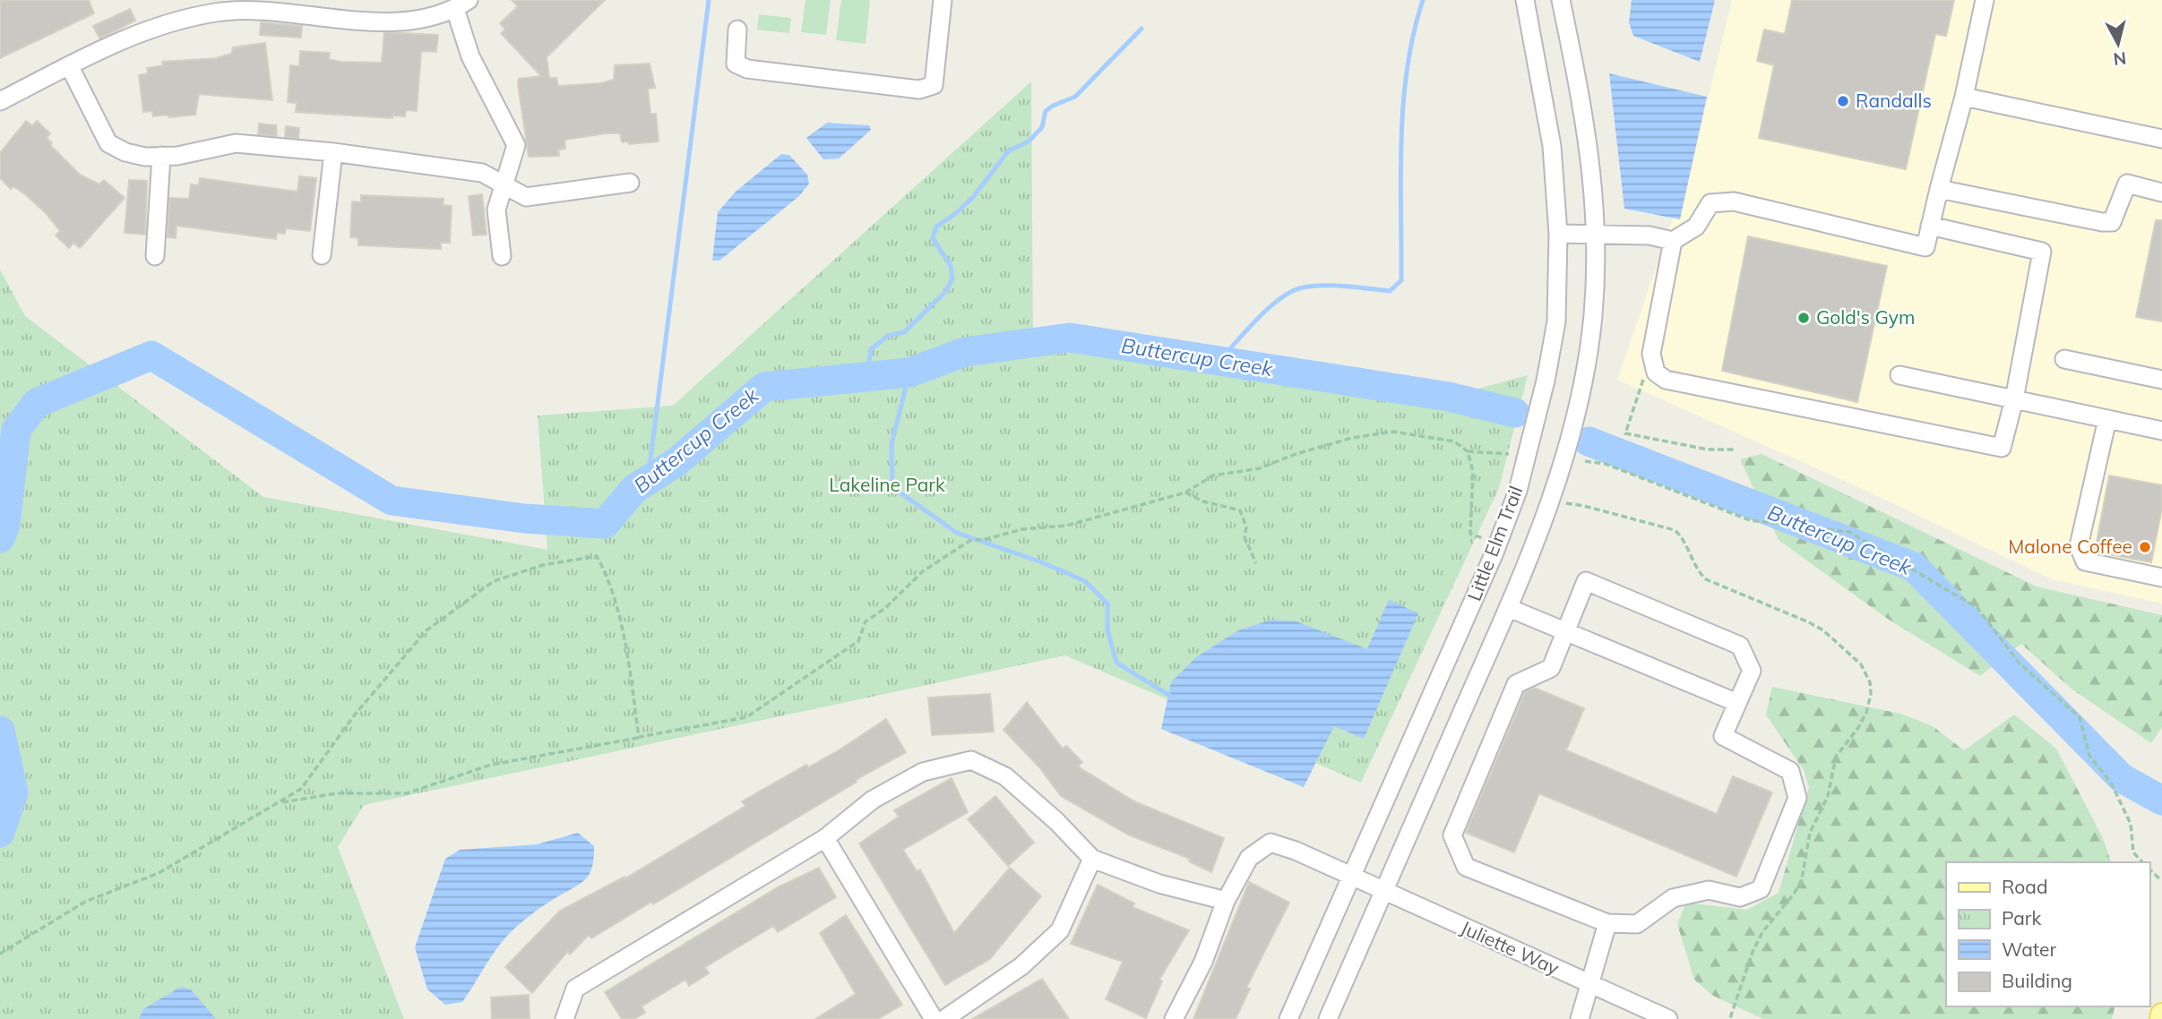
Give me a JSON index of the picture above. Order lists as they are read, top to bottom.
{
  "streets": {
    "street": ["Little Elm Trail", "Juliette Way"]
  },
  "crossings": [
    ["Little Elm Trail", "Juliette Way"]
  ],
  "water": ["Buttercup Creek"],
  "parks": ["Lakeline Park"],
  "places": ["Randalls", "Gold's Gym", "Malone Coffee"],
  "legend": [
    "Road",
    "Park",
    "Water",
    "Building"
  ],
  "north": "bottom"
}
